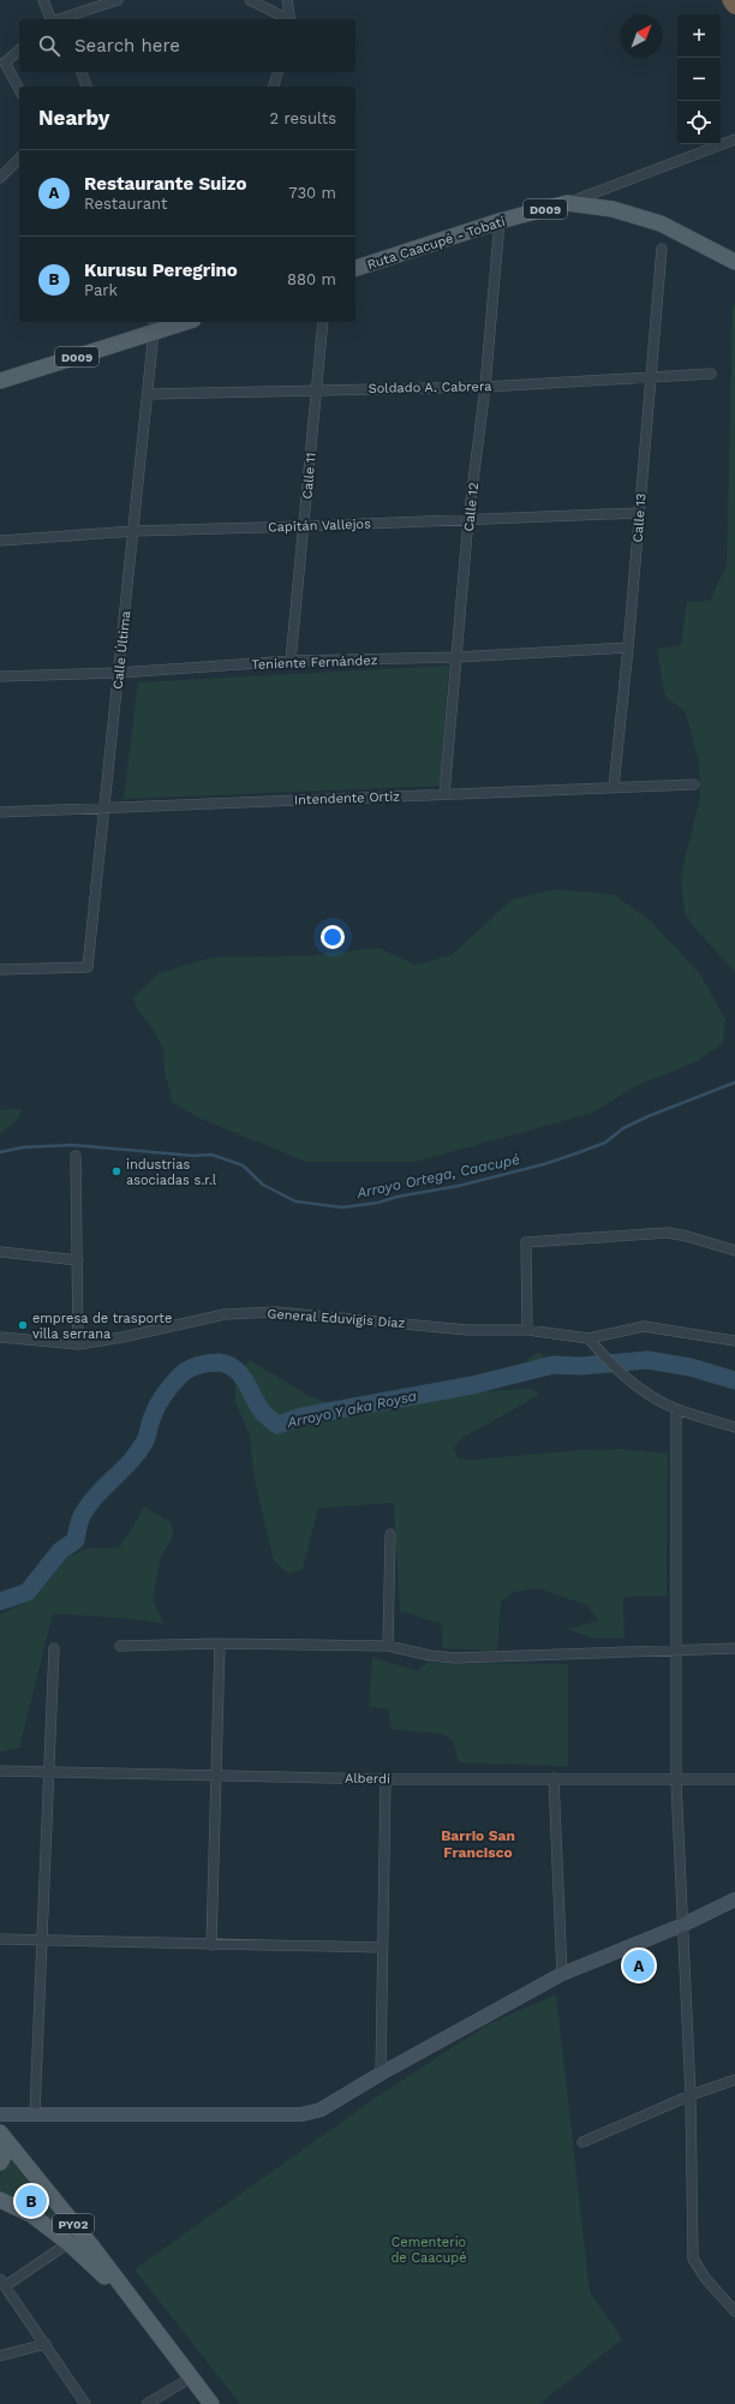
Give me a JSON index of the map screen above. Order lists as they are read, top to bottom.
{
  "streets": {
    "main road": ["D009", "Ruta Caacupé - Tobatí", "PY02"],
    "street": [
      "Soldado A. Cabrera",
      "Calle 11",
      "Calle 12",
      "Calle 13",
      "Capitán Vallejos",
      "Calle Última",
      "Teniente Fernández",
      "Intendente Ortiz",
      "General Eduvigis Díaz",
      "Alberdi"
    ]
  },
  "crossings": [
    ["D009", "Calle Última"],
    ["Ruta Caacupé - Tobatí", "Calle 12"],
    ["Soldado A. Cabrera", "Calle 11"],
    ["Soldado A. Cabrera", "Calle 12"],
    ["Soldado A. Cabrera", "Calle 13"],
    ["Soldado A. Cabrera", "Calle Última"],
    ["Calle 11", "Capitán Vallejos"],
    ["Calle 11", "Teniente Fernández"],
    ["Calle 12", "Capitán Vallejos"],
    ["Calle 12", "Teniente Fernández"],
    ["Calle 12", "Intendente Ortiz"],
    ["Calle 13", "Capitán Vallejos"],
    ["Calle 13", "Teniente Fernández"],
    ["Calle 13", "Intendente Ortiz"],
    ["Capitán Vallejos", "Calle Última"],
    ["Calle Última", "Teniente Fernández"],
    ["Calle Última", "Intendente Ortiz"]
  ],
  "districts": ["Barrio San Francisco"],
  "water": ["Arroyo Ortega, Caacupé", "Arroyo Y aka Roysa"],
  "parks": ["Cementerio de Caacupé"],
  "places": ["industrias asociadas s.r.l", "empresa de trasporte villa serrana"],
  "north": "top right",
  "page": {
    "map_buttons": ["+", "−"],
    "search": "Search here",
    "heading": ["Nearby", "2 results"],
    "list": [
      {
        "mark": "A",
        "name": "Restaurante Suizo",
        "note": "Restaurant",
        "value": "730 m"
      },
      {
        "mark": "B",
        "name": "Kurusu Peregrino",
        "note": "Park",
        "value": "880 m"
      }
    ],
    "pins": ["A", "B"]
  }
}
